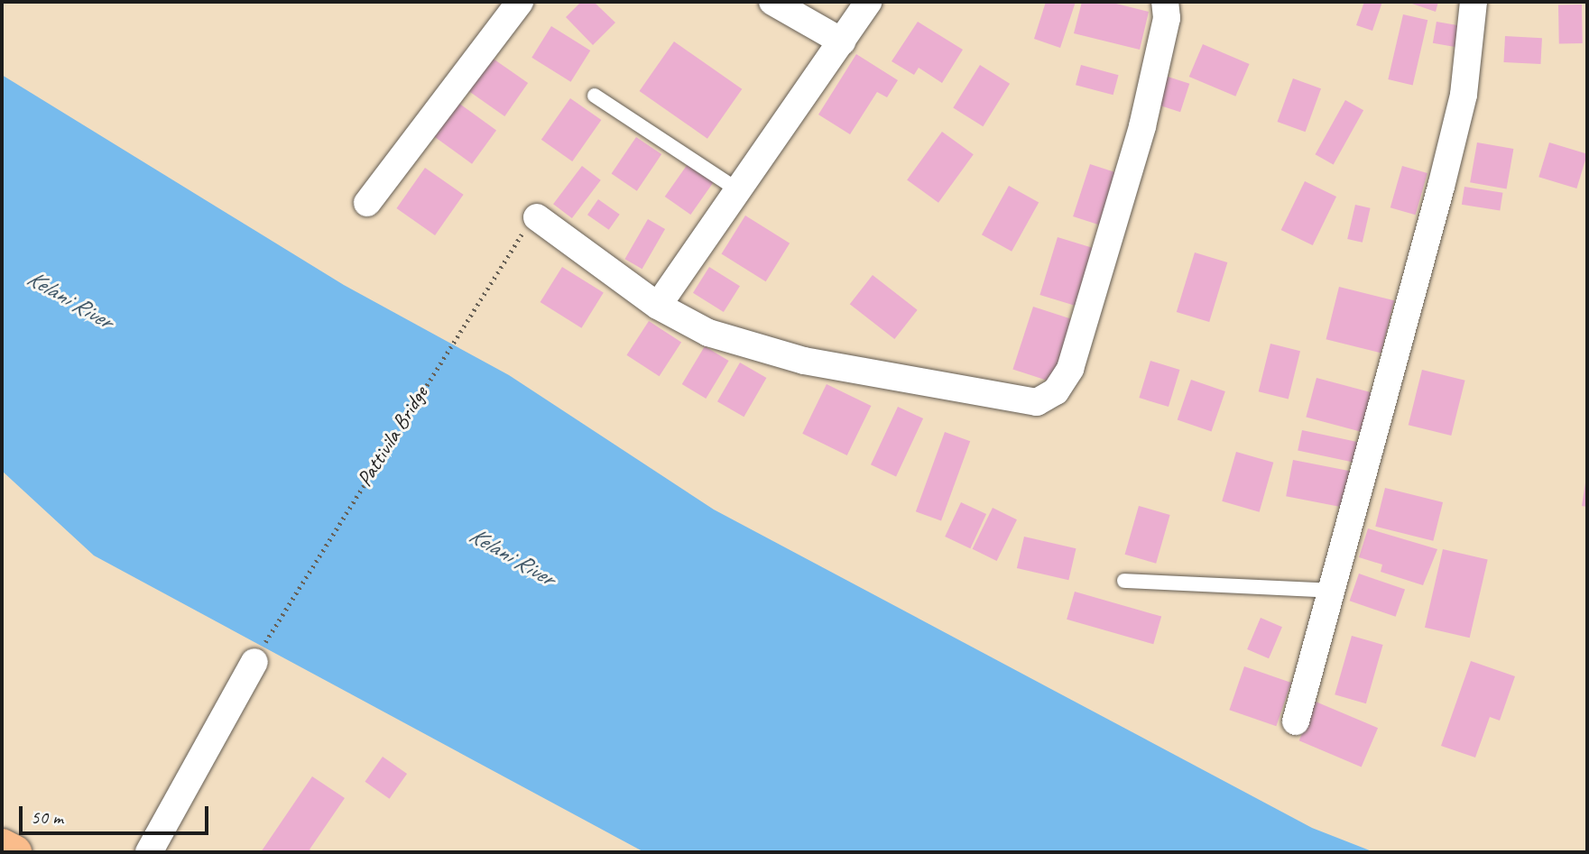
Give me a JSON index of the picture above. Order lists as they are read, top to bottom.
{
  "streets": {
    "path": ["Pattivila Bridge"]
  },
  "water": ["Kelani River"],
  "scale_bar": "50 m"
}
